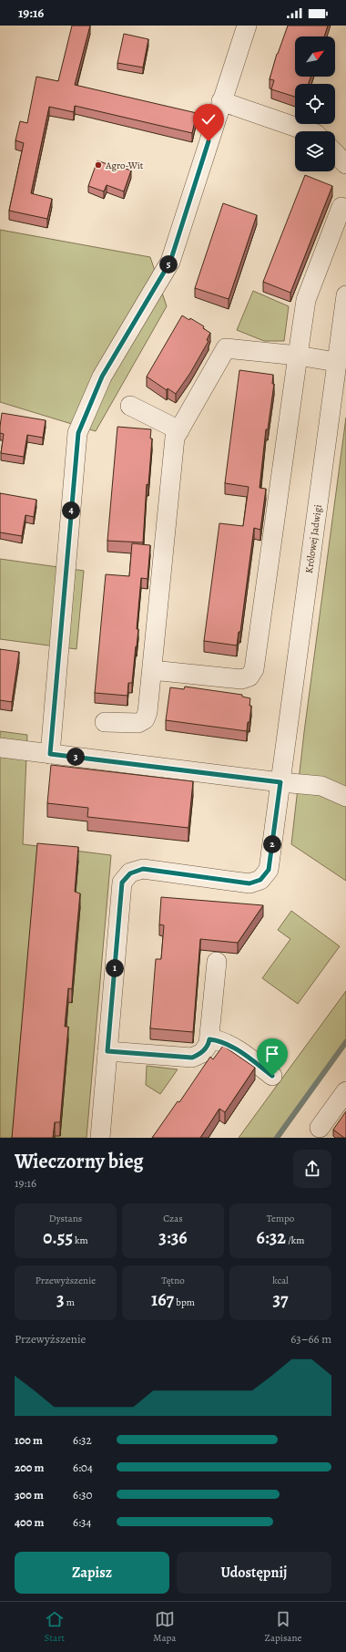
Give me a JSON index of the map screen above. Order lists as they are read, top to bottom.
{
  "streets": {
    "street": ["Królowej Jadwigi"]
  },
  "places": ["Agro-Wit"],
  "north": "top right",
  "page": {
    "status": "19:16",
    "pins": [
      "5",
      "4",
      "3",
      "2",
      "1"
    ],
    "heading": ["Wieczorny bieg", "19:16"],
    "stats": [
      ["Dystans", "0.55 km"],
      ["Czas", "3:36"],
      ["Tempo", "6:32 /km"],
      ["Przewyższenie", "3 m"],
      ["Tętno", "167 bpm"],
      ["kcal", "37"]
    ],
    "chart": ["Przewyższenie", "63–66 m"],
    "list": [
      {
        "name": "100 m",
        "note": "6:32"
      },
      {
        "name": "200 m",
        "note": "6:04"
      },
      {
        "name": "300 m",
        "note": "6:30"
      },
      {
        "name": "400 m",
        "note": "6:34"
      }
    ],
    "buttons": ["Zapisz", "Udostępnij"],
    "tabs": ["Start", "Mapa", "Zapisane"]
  }
}
